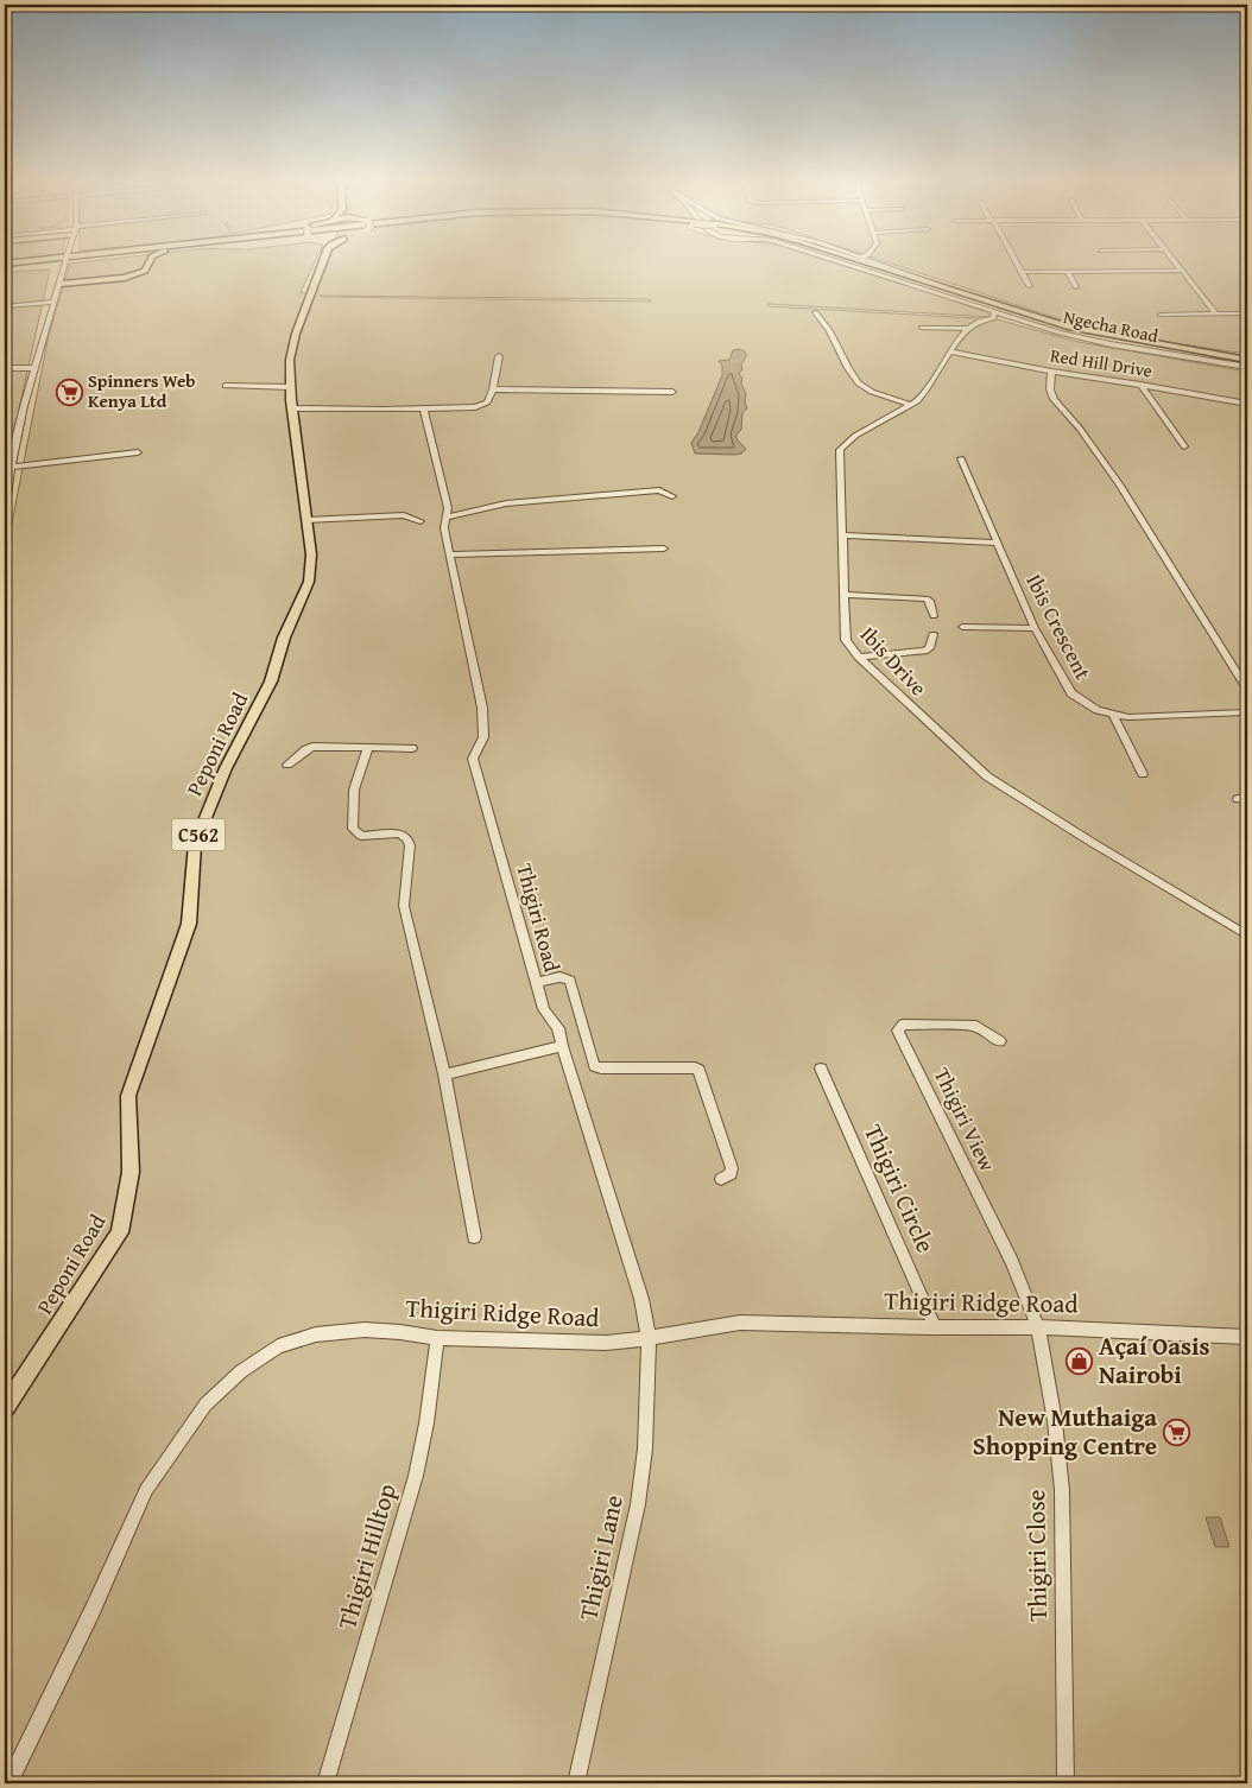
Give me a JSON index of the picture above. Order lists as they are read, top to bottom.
{
  "streets": {
    "main road": ["Peponi Road", "C562"],
    "street": [
      "Ngecha Road",
      "Red Hill Drive",
      "Ibis Crescent",
      "Ibis Drive",
      "Thigiri Road",
      "Thigiri View",
      "Thigiri Circle",
      "Thigiri Ridge Road",
      "Thigiri Close",
      "Thigiri Hilltop",
      "Thigiri Lane"
    ]
  },
  "crossings": [
    ["Ngecha Road", "Ibis Drive"],
    ["Red Hill Drive", "Ibis Drive"],
    ["Thigiri Road", "Thigiri Ridge Road"],
    ["Thigiri Road", "Thigiri Lane"],
    ["Thigiri View", "Thigiri Ridge Road"],
    ["Thigiri View", "Thigiri Close"],
    ["Thigiri Circle", "Thigiri Ridge Road"],
    ["Thigiri Ridge Road", "Thigiri Close"],
    ["Thigiri Ridge Road", "Thigiri Hilltop"],
    ["Thigiri Ridge Road", "Thigiri Lane"]
  ],
  "places": {
    "supermarket": ["Spinners Web Kenya Ltd", "New Muthaiga Shopping Centre"],
    "shop": ["Açaí Oasis Nairobi"]
  }
}
